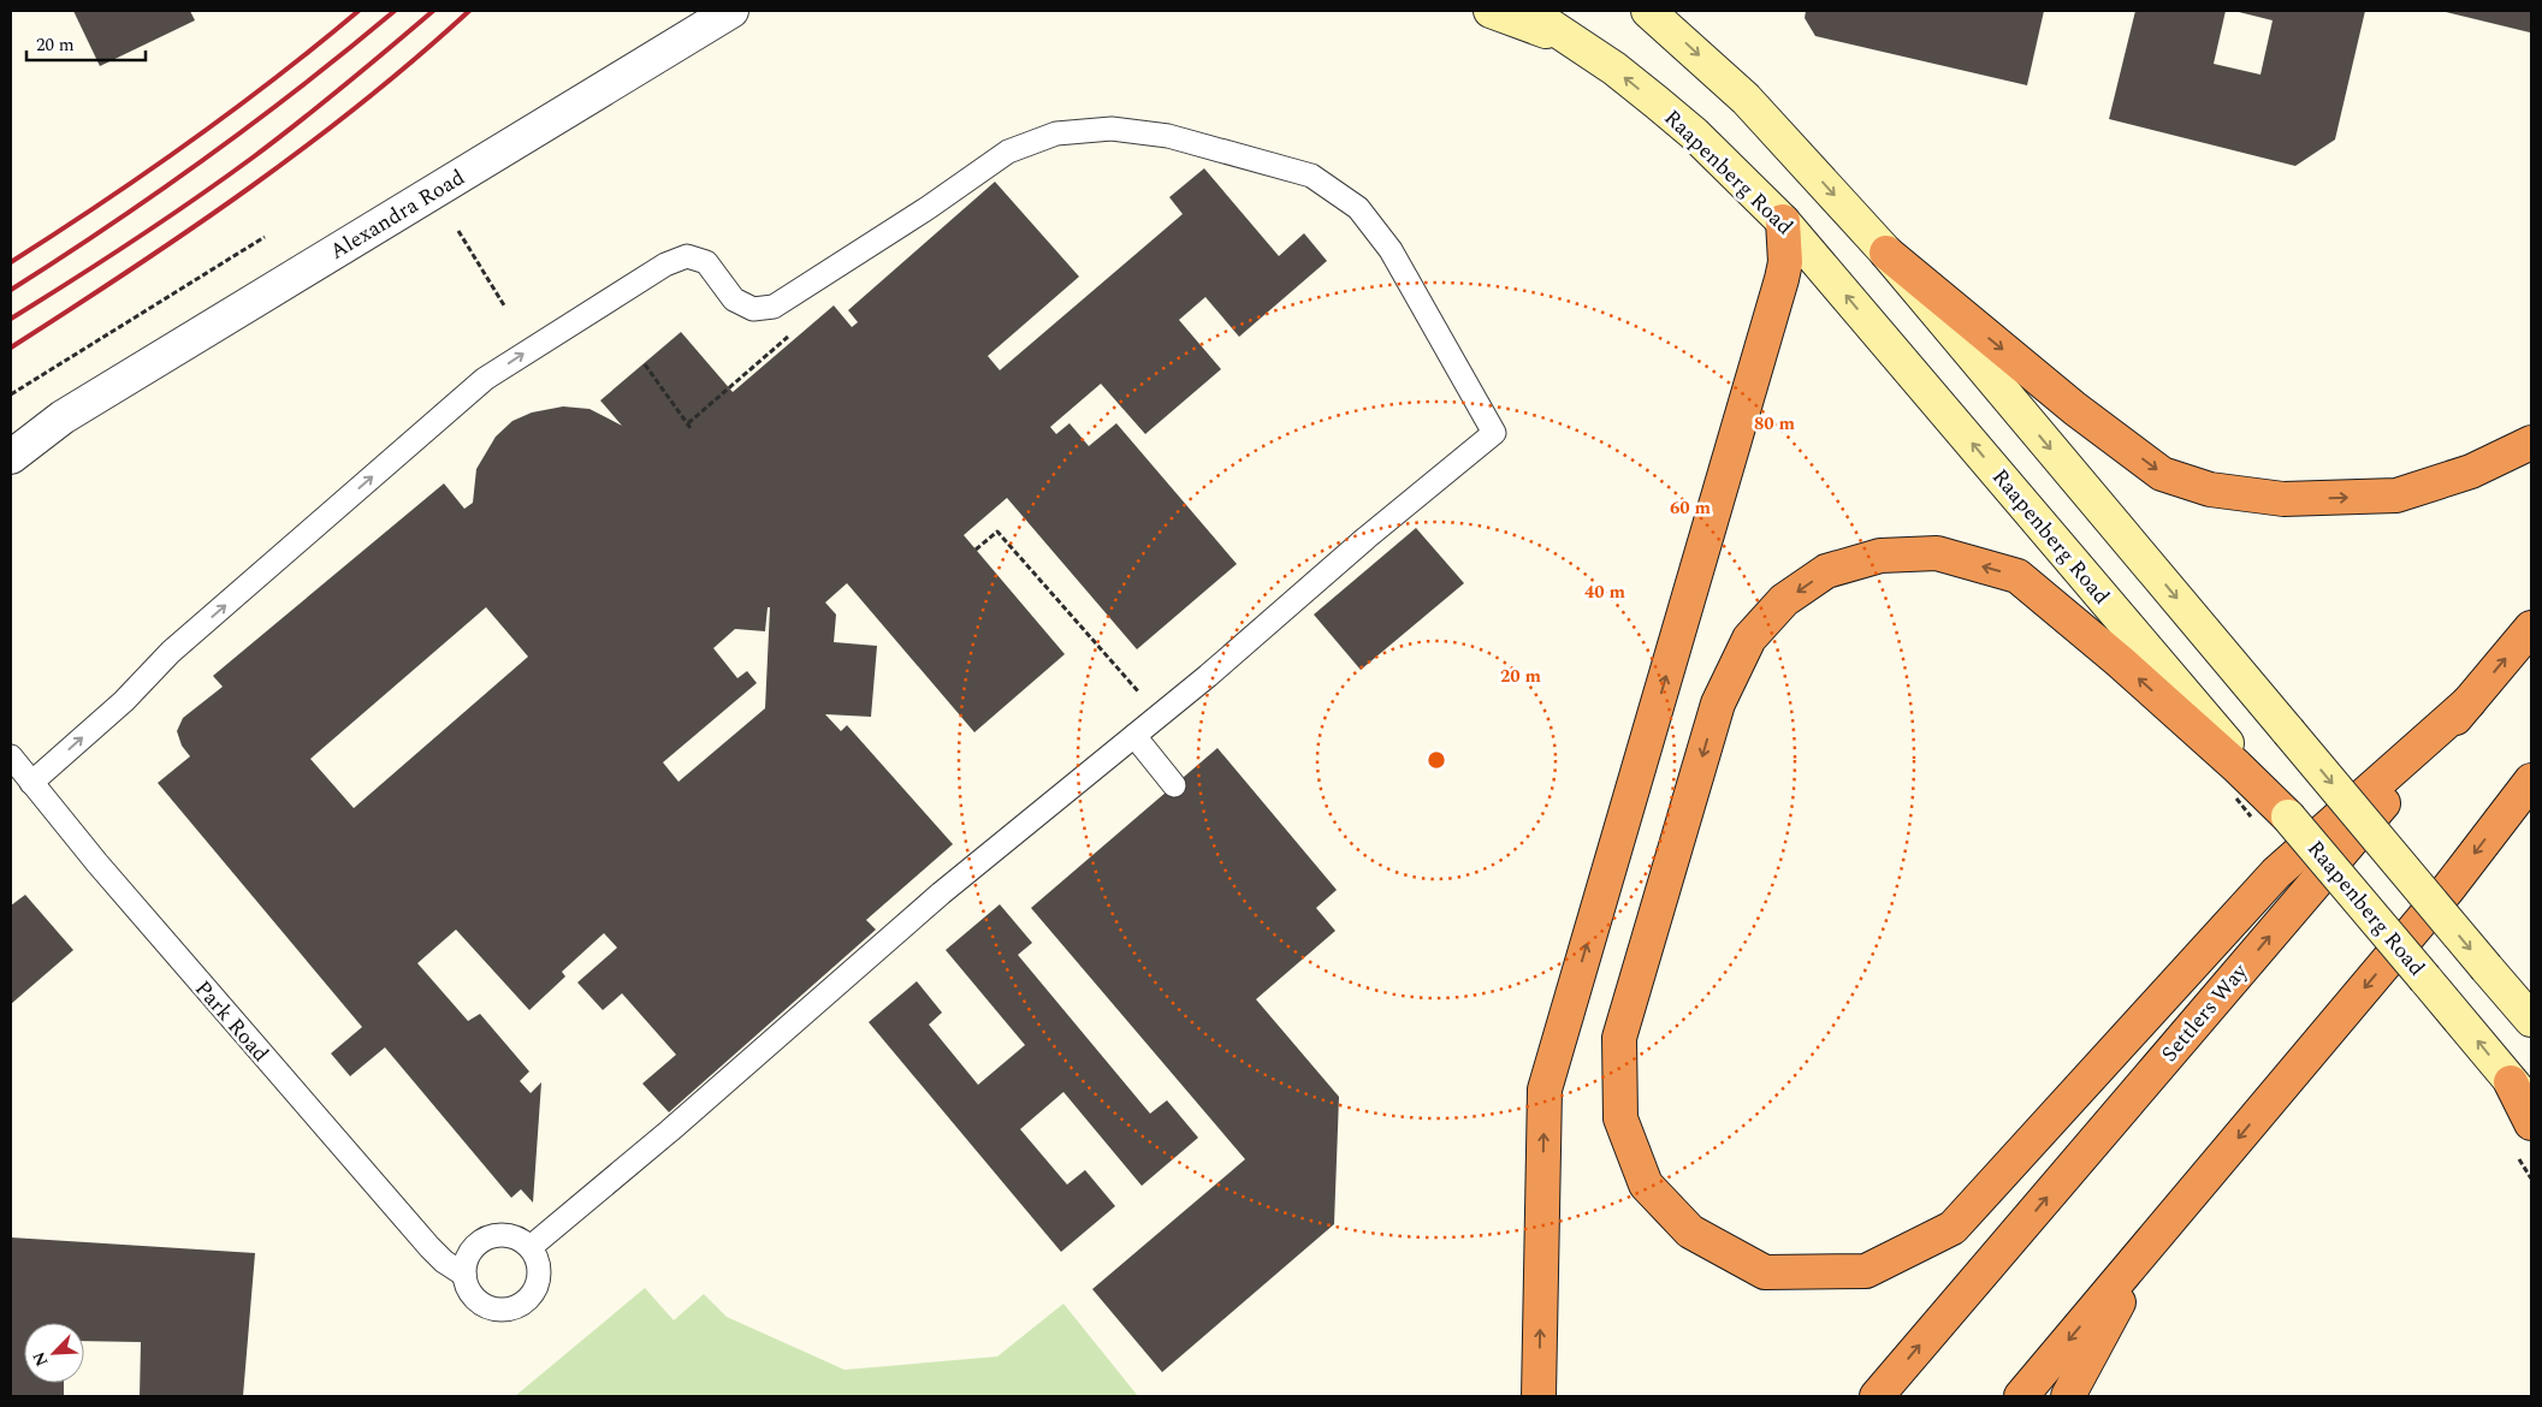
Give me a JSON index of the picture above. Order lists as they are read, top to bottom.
{
  "streets": {
    "highway": ["Settlers Way"],
    "main road": ["Raapenberg Road"],
    "street": ["Alexandra Road"],
    "lane": ["Park Road"]
  },
  "scale_bar": "20 m",
  "north": "bottom left",
  "rings": [
    "80 m",
    "60 m",
    "40 m",
    "20 m"
  ]
}
